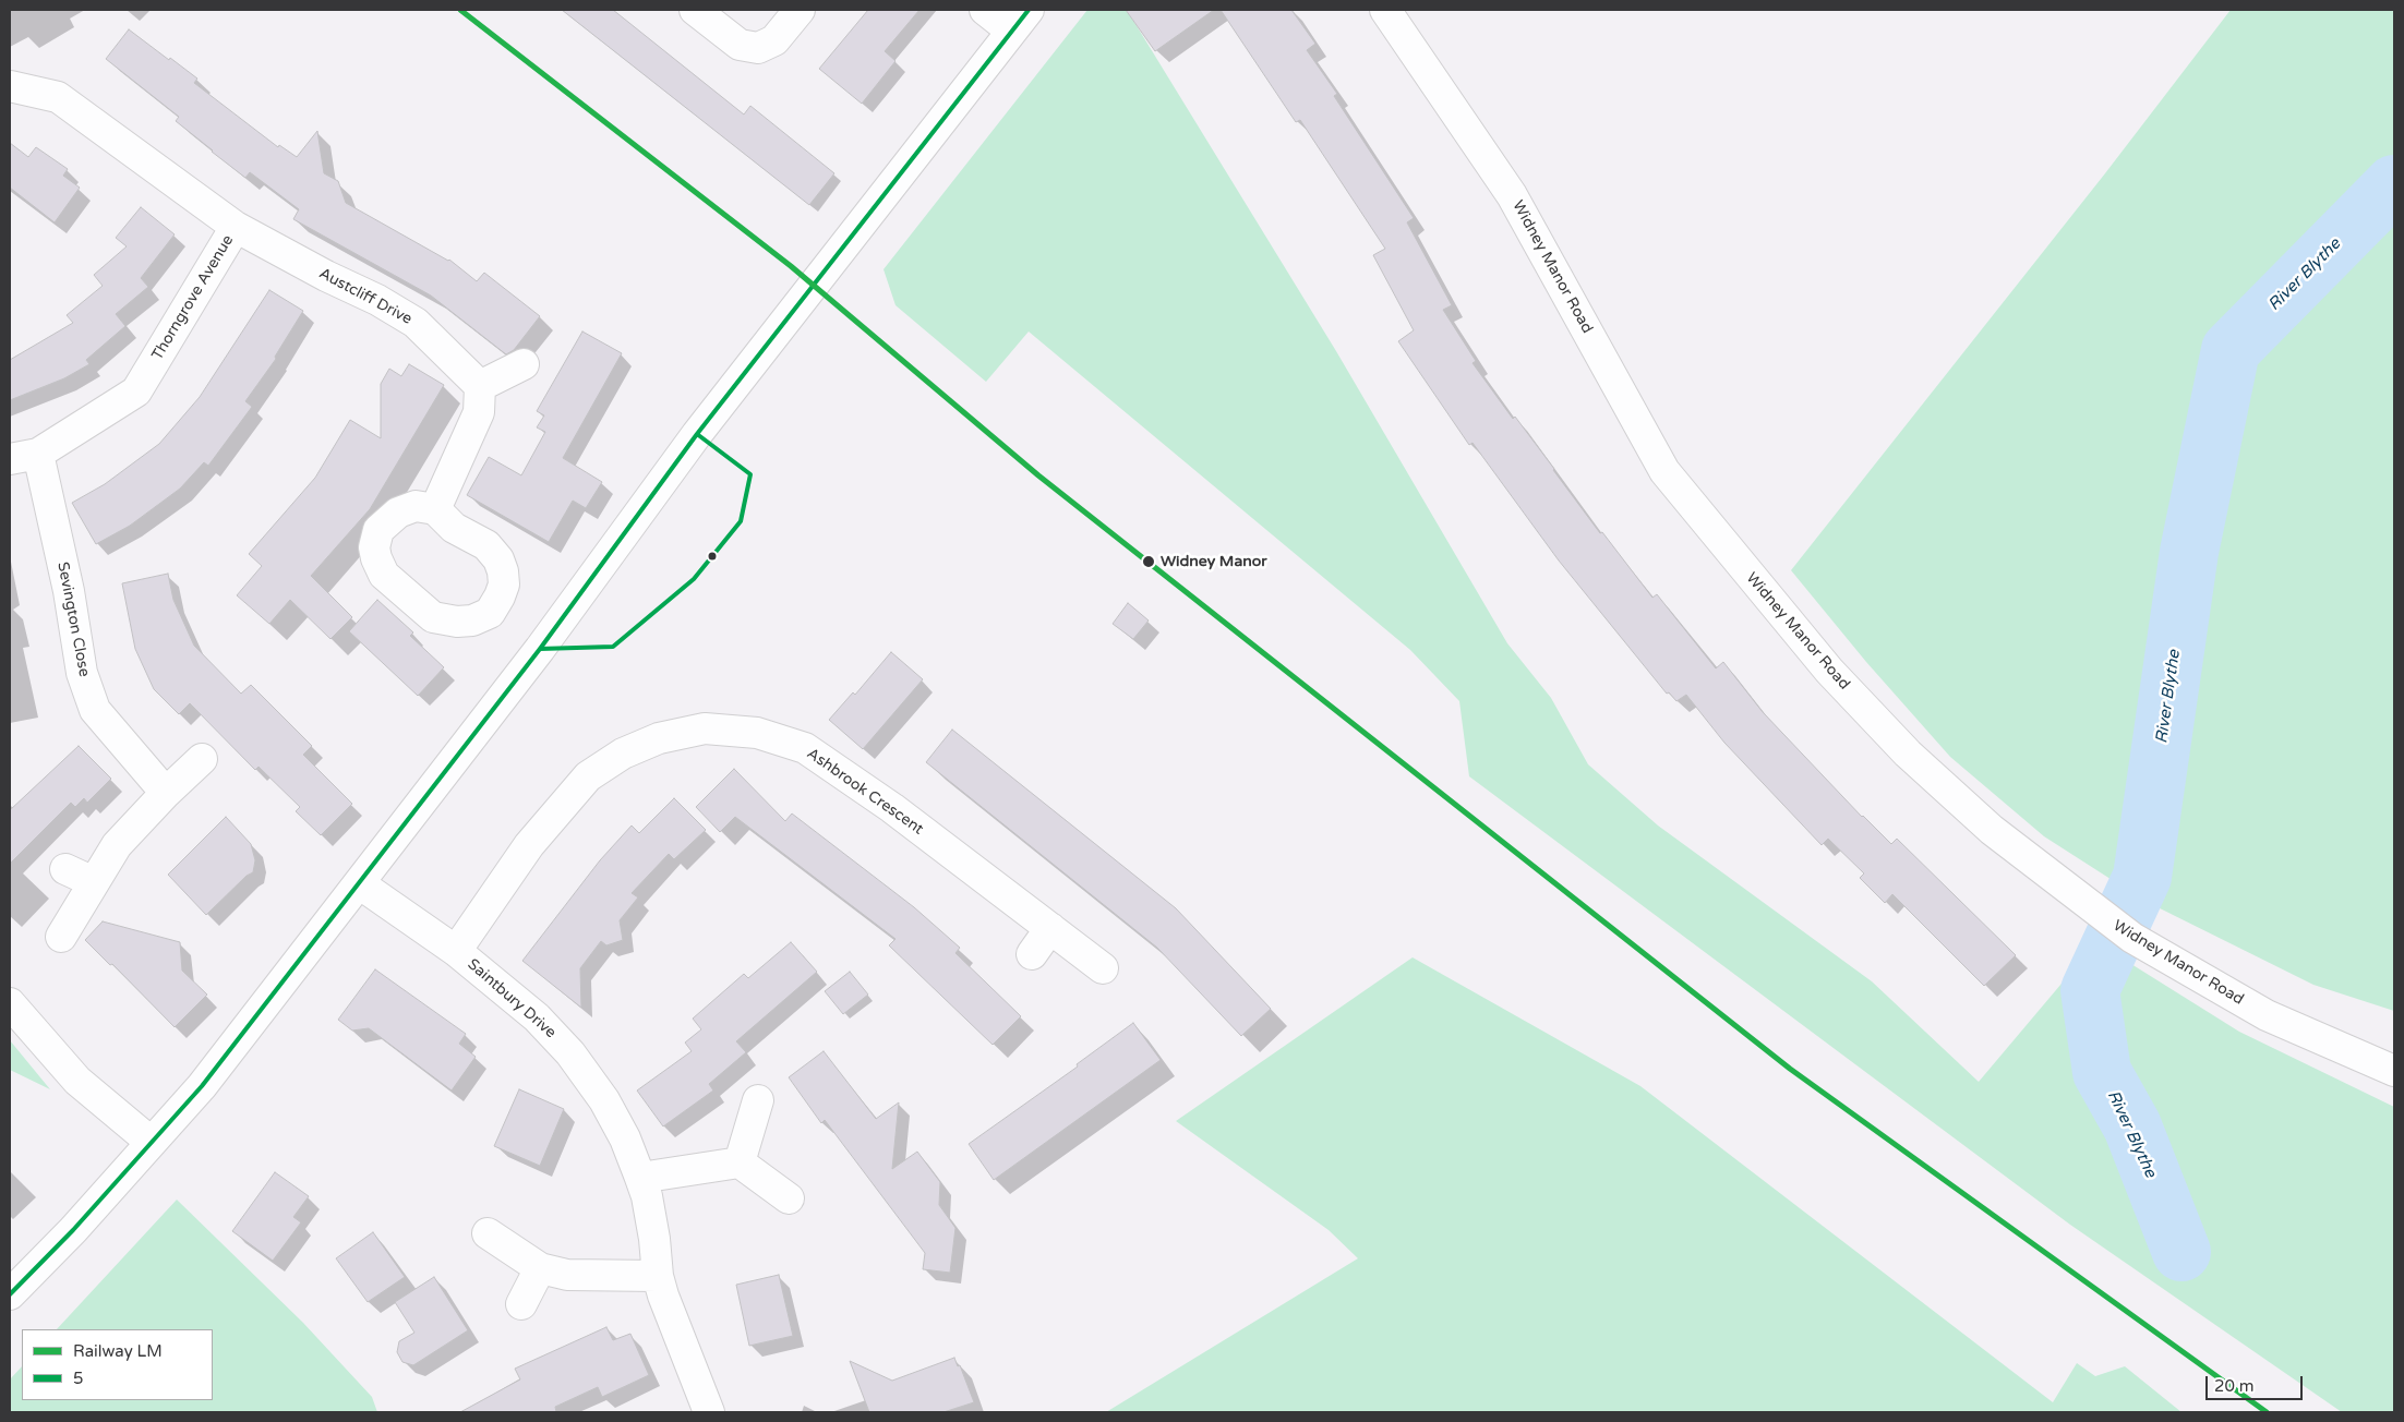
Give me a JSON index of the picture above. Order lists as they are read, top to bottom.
{
  "streets": {
    "street": [
      "Widney Manor Road",
      "Austcliff Drive",
      "Thorngrove Avenue",
      "Sevington Close",
      "Ashbrook Crescent",
      "Saintbury Drive"
    ]
  },
  "crossings": [
    ["Austcliff Drive", "Thorngrove Avenue"],
    ["Thorngrove Avenue", "Sevington Close"],
    ["Ashbrook Crescent", "Saintbury Drive"]
  ],
  "water": ["River Blythe"],
  "places": ["Widney Manor"],
  "lines": ["rail line LM", "transit line 5"],
  "legend": ["Railway LM", "5"],
  "scale_bar": "20 m"
}
